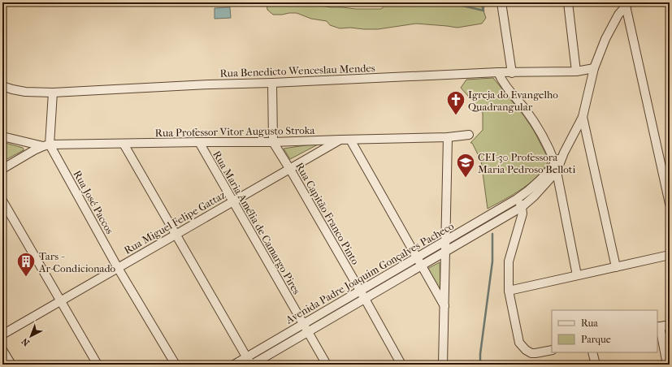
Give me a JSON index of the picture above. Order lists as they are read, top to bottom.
{
  "streets": {
    "street": [
      "Rua Benedicto Wenceslau Mendes",
      "Rua Professor Vitor Augusto Stroka",
      "Rua José Paccos",
      "Rua Capitão Franco Pinto",
      "Rua Miguel Felipe Gattaz",
      "Rua Maria Amélia de Camargo Pires",
      "Avenida Padre Joaquim Gonçalves Pacheco"
    ]
  },
  "crossings": [
    ["Rua Benedicto Wenceslau Mendes", "Avenida Padre Joaquim Gonçalves Pacheco"],
    ["Rua Professor Vitor Augusto Stroka", "Rua José Paccos"],
    ["Rua Professor Vitor Augusto Stroka", "Rua Capitão Franco Pinto"],
    ["Rua Professor Vitor Augusto Stroka", "Rua Miguel Felipe Gattaz"],
    ["Rua Professor Vitor Augusto Stroka", "Rua Maria Amélia de Camargo Pires"],
    ["Rua José Paccos", "Rua Miguel Felipe Gattaz"],
    ["Rua Capitão Franco Pinto", "Rua Miguel Felipe Gattaz"],
    ["Rua Capitão Franco Pinto", "Avenida Padre Joaquim Gonçalves Pacheco"],
    ["Rua Miguel Felipe Gattaz", "Rua Maria Amélia de Camargo Pires"],
    ["Rua Maria Amélia de Camargo Pires", "Avenida Padre Joaquim Gonçalves Pacheco"]
  ],
  "places": {
    "church": ["Igreja do Evangelho Quadrangular"],
    "school or university": ["CEI-30 Professora Maria Pedroso Belloti"],
    "building": ["Tars - Ar-Condicionado"]
  },
  "legend": ["Rua", "Parque"],
  "north": "bottom left"
}
